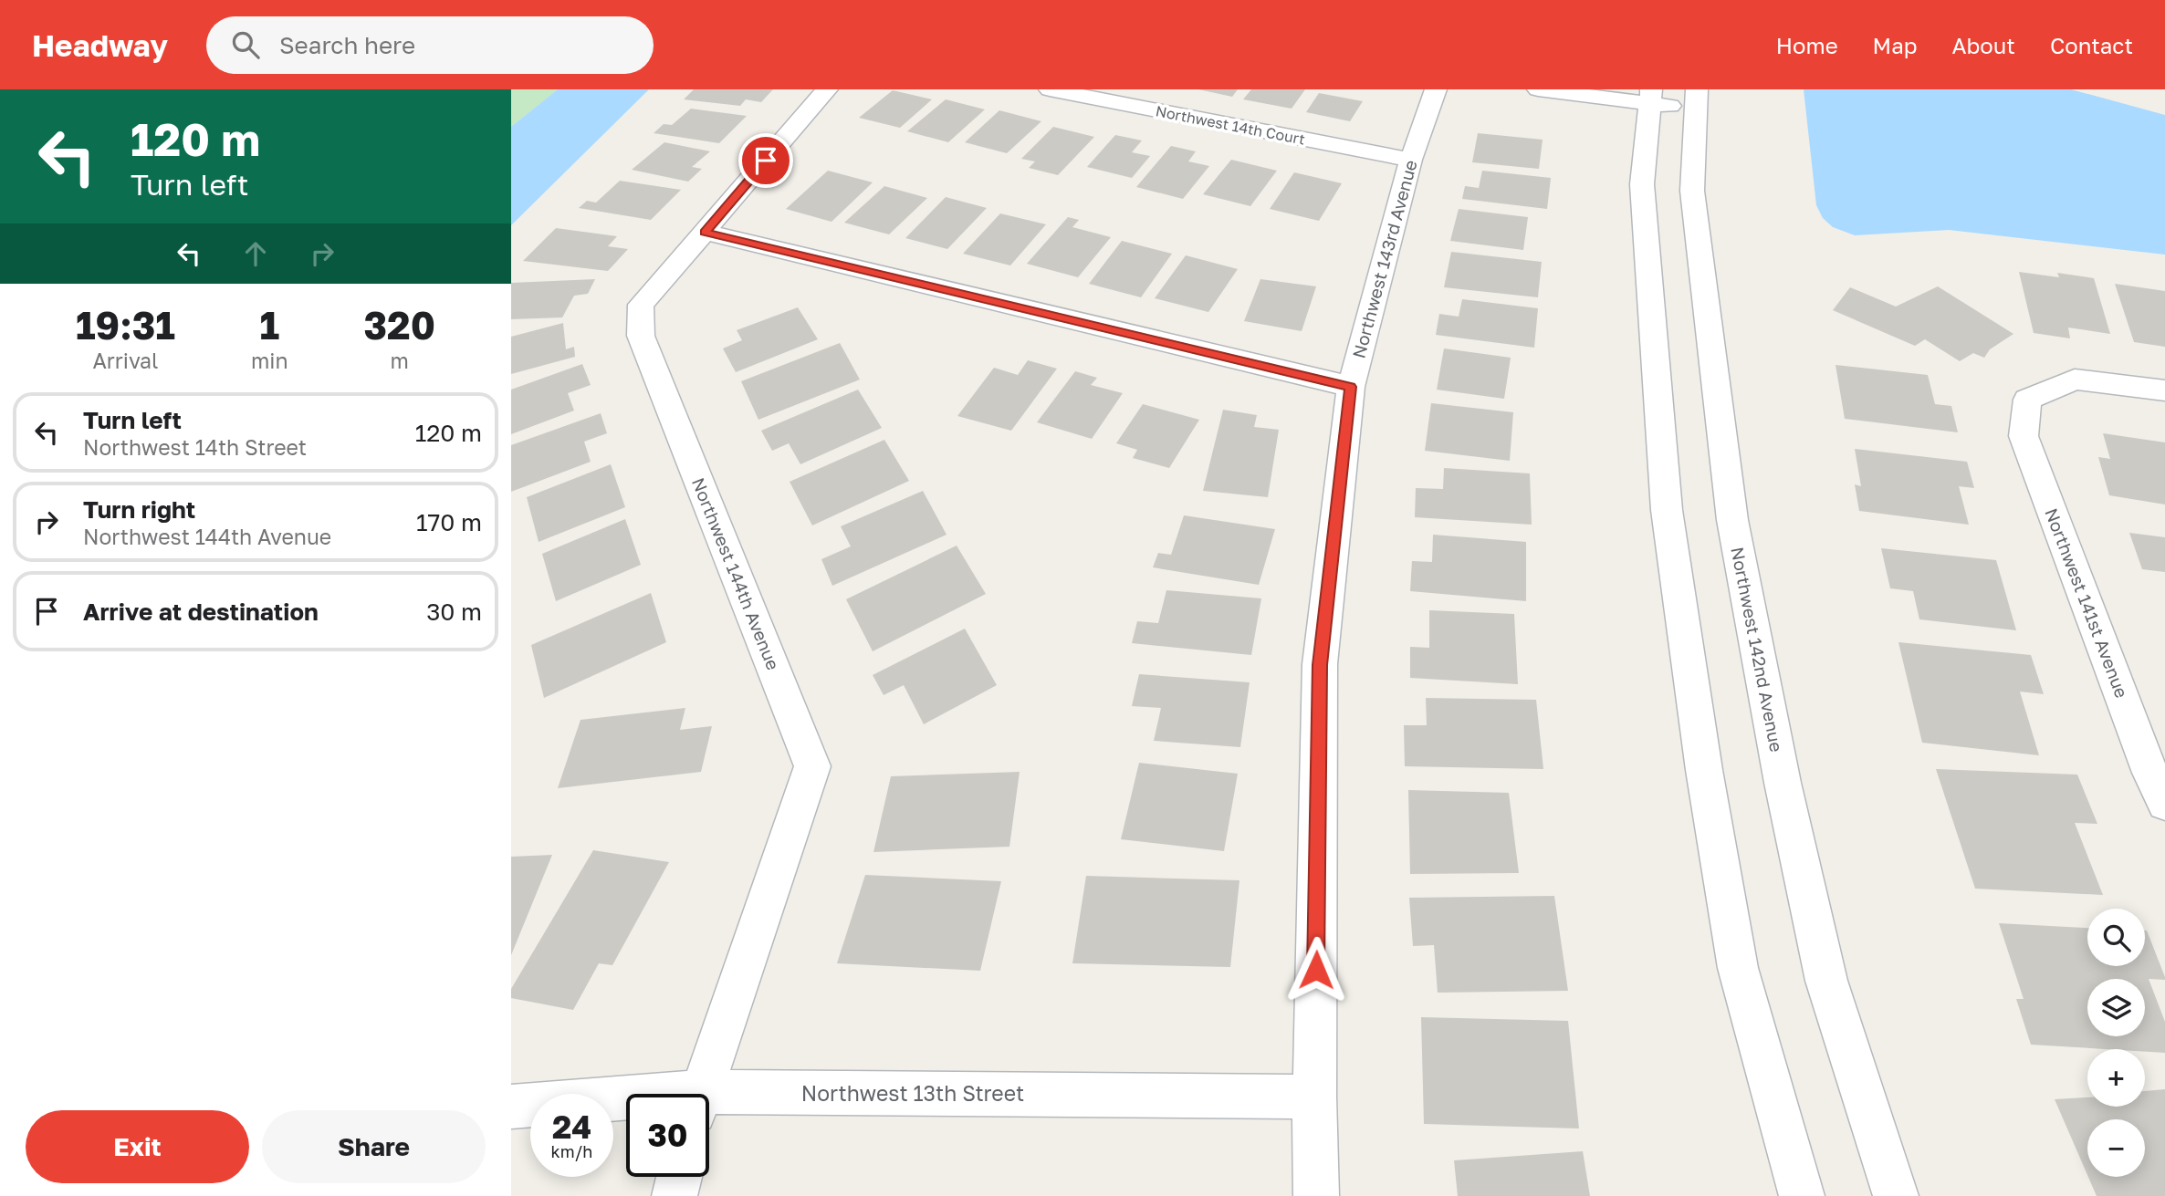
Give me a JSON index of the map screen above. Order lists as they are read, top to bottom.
{
  "streets": {
    "street": [
      "Northwest 14th Court",
      "Northwest 143rd Avenue",
      "Northwest 144th Avenue",
      "Northwest 141st Avenue",
      "Northwest 142nd Avenue",
      "Northwest 13th Street"
    ]
  },
  "crossings": [
    ["Northwest 14th Court", "Northwest 143rd Avenue"],
    ["Northwest 143rd Avenue", "Northwest 13th Street"]
  ],
  "page": {
    "header": "Headway",
    "search": "Search here",
    "nav": [
      "Home",
      "Map",
      "About",
      "Contact"
    ],
    "turn": ["120 m", "Turn left"],
    "eta": [
      "19:31",
      "Arrival",
      "1",
      "min",
      "320",
      "m"
    ],
    "list": [
      {
        "name": "Turn left",
        "note": "Northwest 14th Street",
        "value": "120 m"
      },
      {
        "name": "Turn right",
        "note": "Northwest 144th Avenue",
        "value": "170 m"
      },
      {
        "name": "Arrive at destination",
        "value": "30 m"
      }
    ],
    "map_buttons": ["+", "−"],
    "speed": "24 km/h",
    "limit": "30",
    "buttons": ["Exit", "Share"]
  }
}
